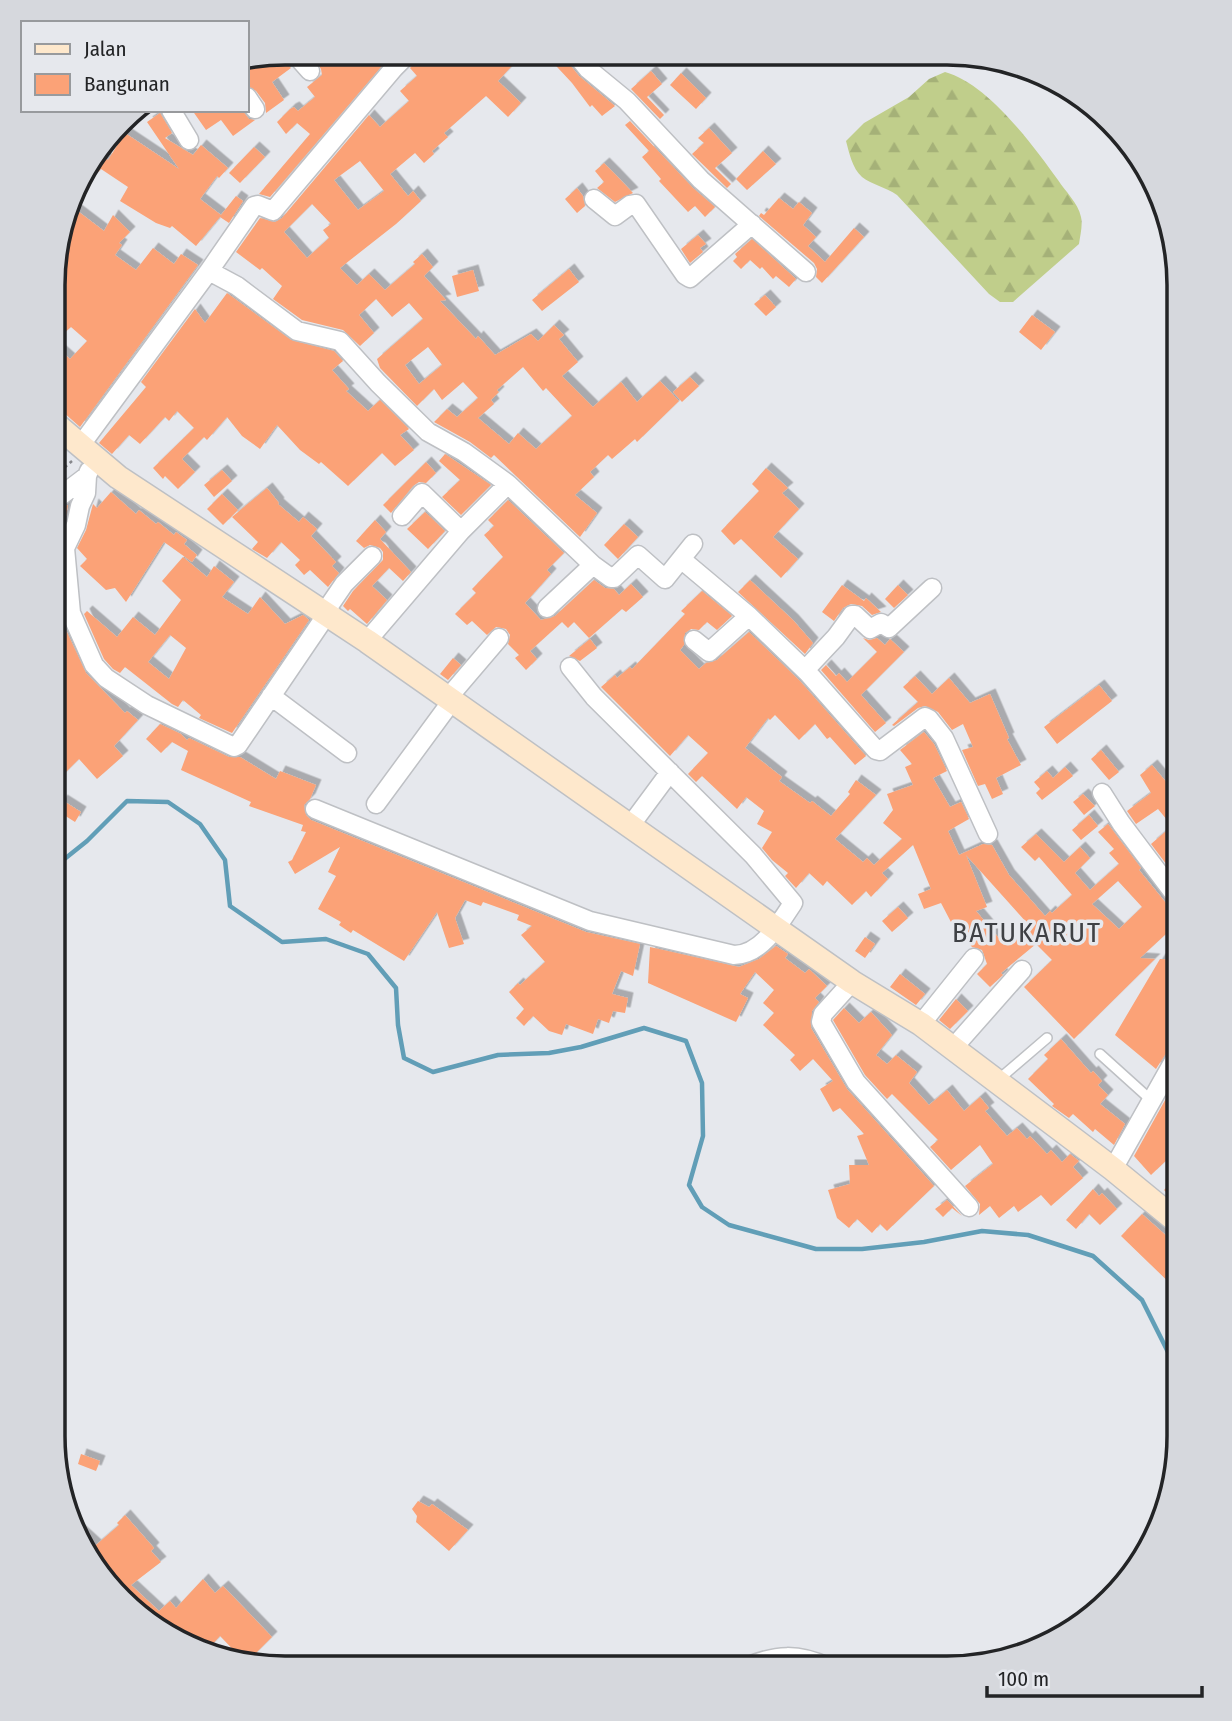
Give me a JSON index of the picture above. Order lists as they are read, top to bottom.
{
  "districts": ["BATUKARUT"],
  "legend": ["Jalan", "Bangunan"],
  "scale_bar": "100 m"
}
